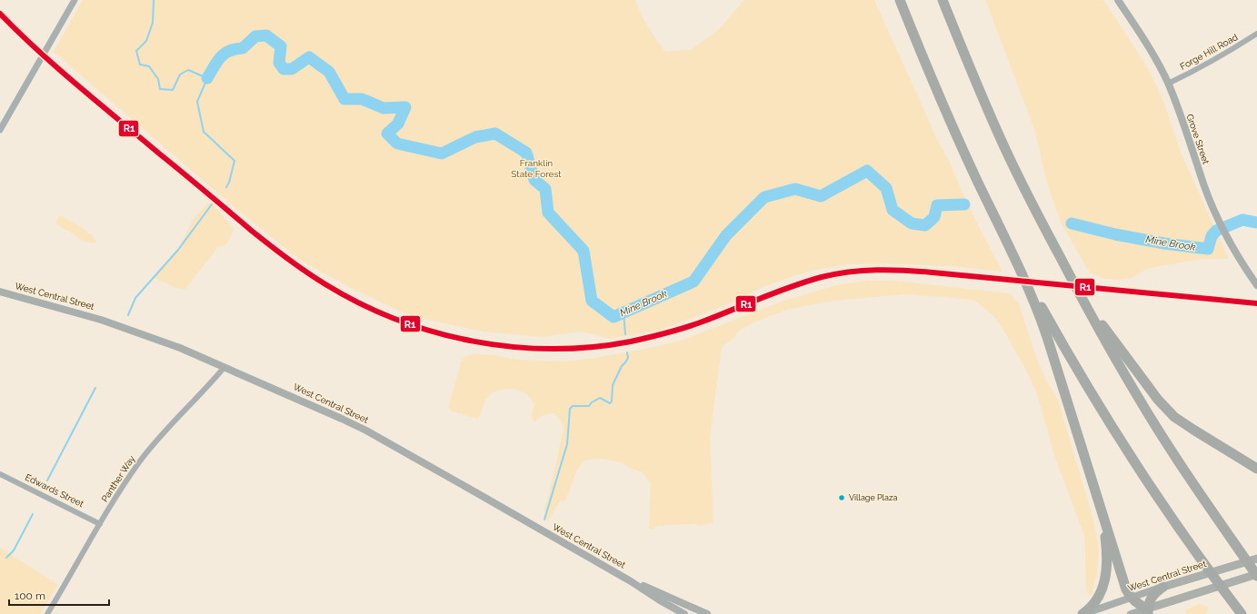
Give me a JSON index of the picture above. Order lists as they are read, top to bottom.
{
  "streets": {
    "main road": ["Grove Street", "West Central Street"],
    "street": ["Forge Hill Road", "Panther Way", "Edwards Street"]
  },
  "crossings": [
    ["Forge Hill Road", "Grove Street"],
    ["West Central Street", "Panther Way"],
    ["Panther Way", "Edwards Street"]
  ],
  "water": ["Mine Brook"],
  "parks": ["Franklin State Forest"],
  "places": ["Village Plaza"],
  "lines": ["transit line R1"],
  "scale_bar": "100 m"
}
